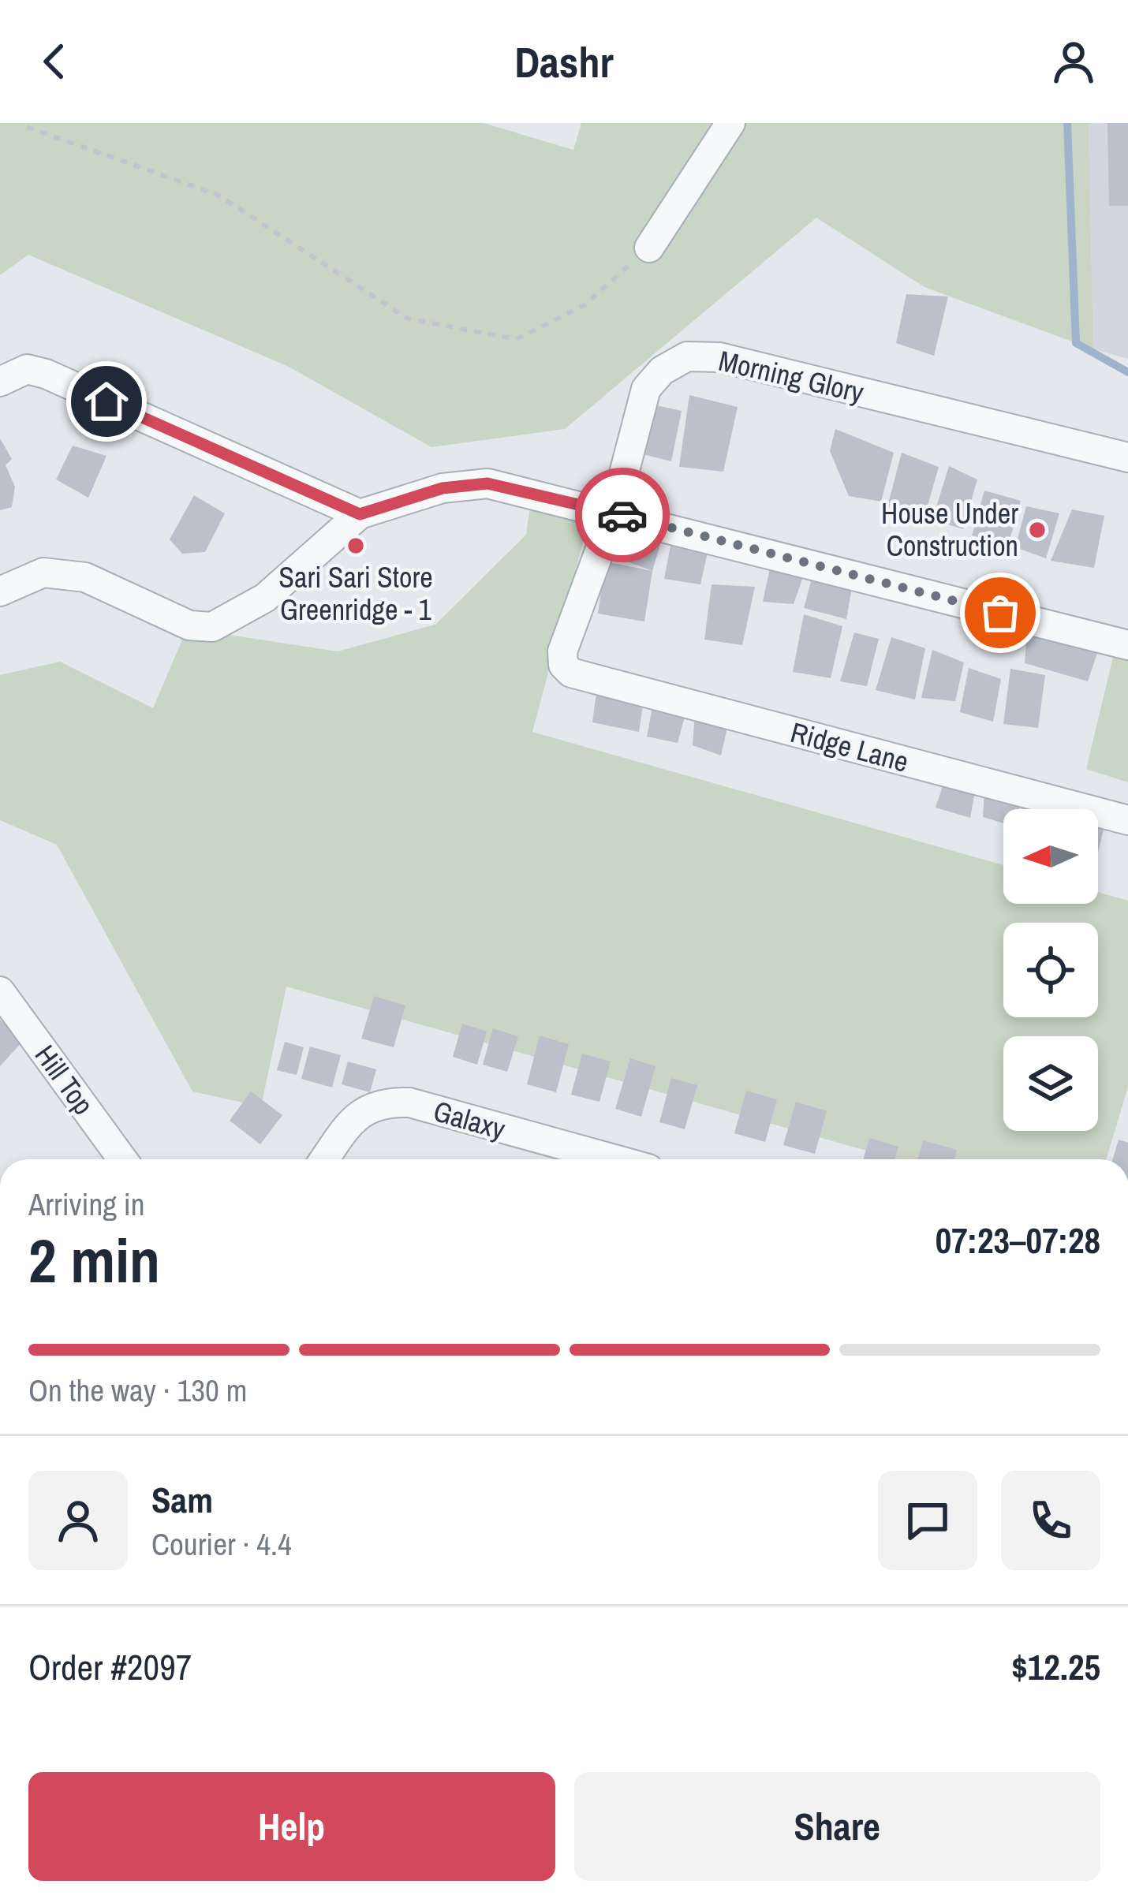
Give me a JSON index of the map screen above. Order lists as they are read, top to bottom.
{
  "streets": {
    "street": [
      "Morning Glory",
      "Ridge Lane",
      "Hill Top",
      "Galaxy"
    ]
  },
  "crossings": [
    ["Morning Glory", "Ridge Lane"]
  ],
  "places": ["House Under Construction", "Sari Sari Store Greenridge - 1"],
  "north": "left",
  "page": {
    "header": "Dashr",
    "heading": ["2 min", "Arriving in", "07:23–07:28"],
    "panel": [
      "Sam",
      "Courier · 4.4",
      "Order #2097",
      "$12.25"
    ],
    "bar": "On the way · 130 m",
    "buttons": ["Help", "Share"]
  }
}
